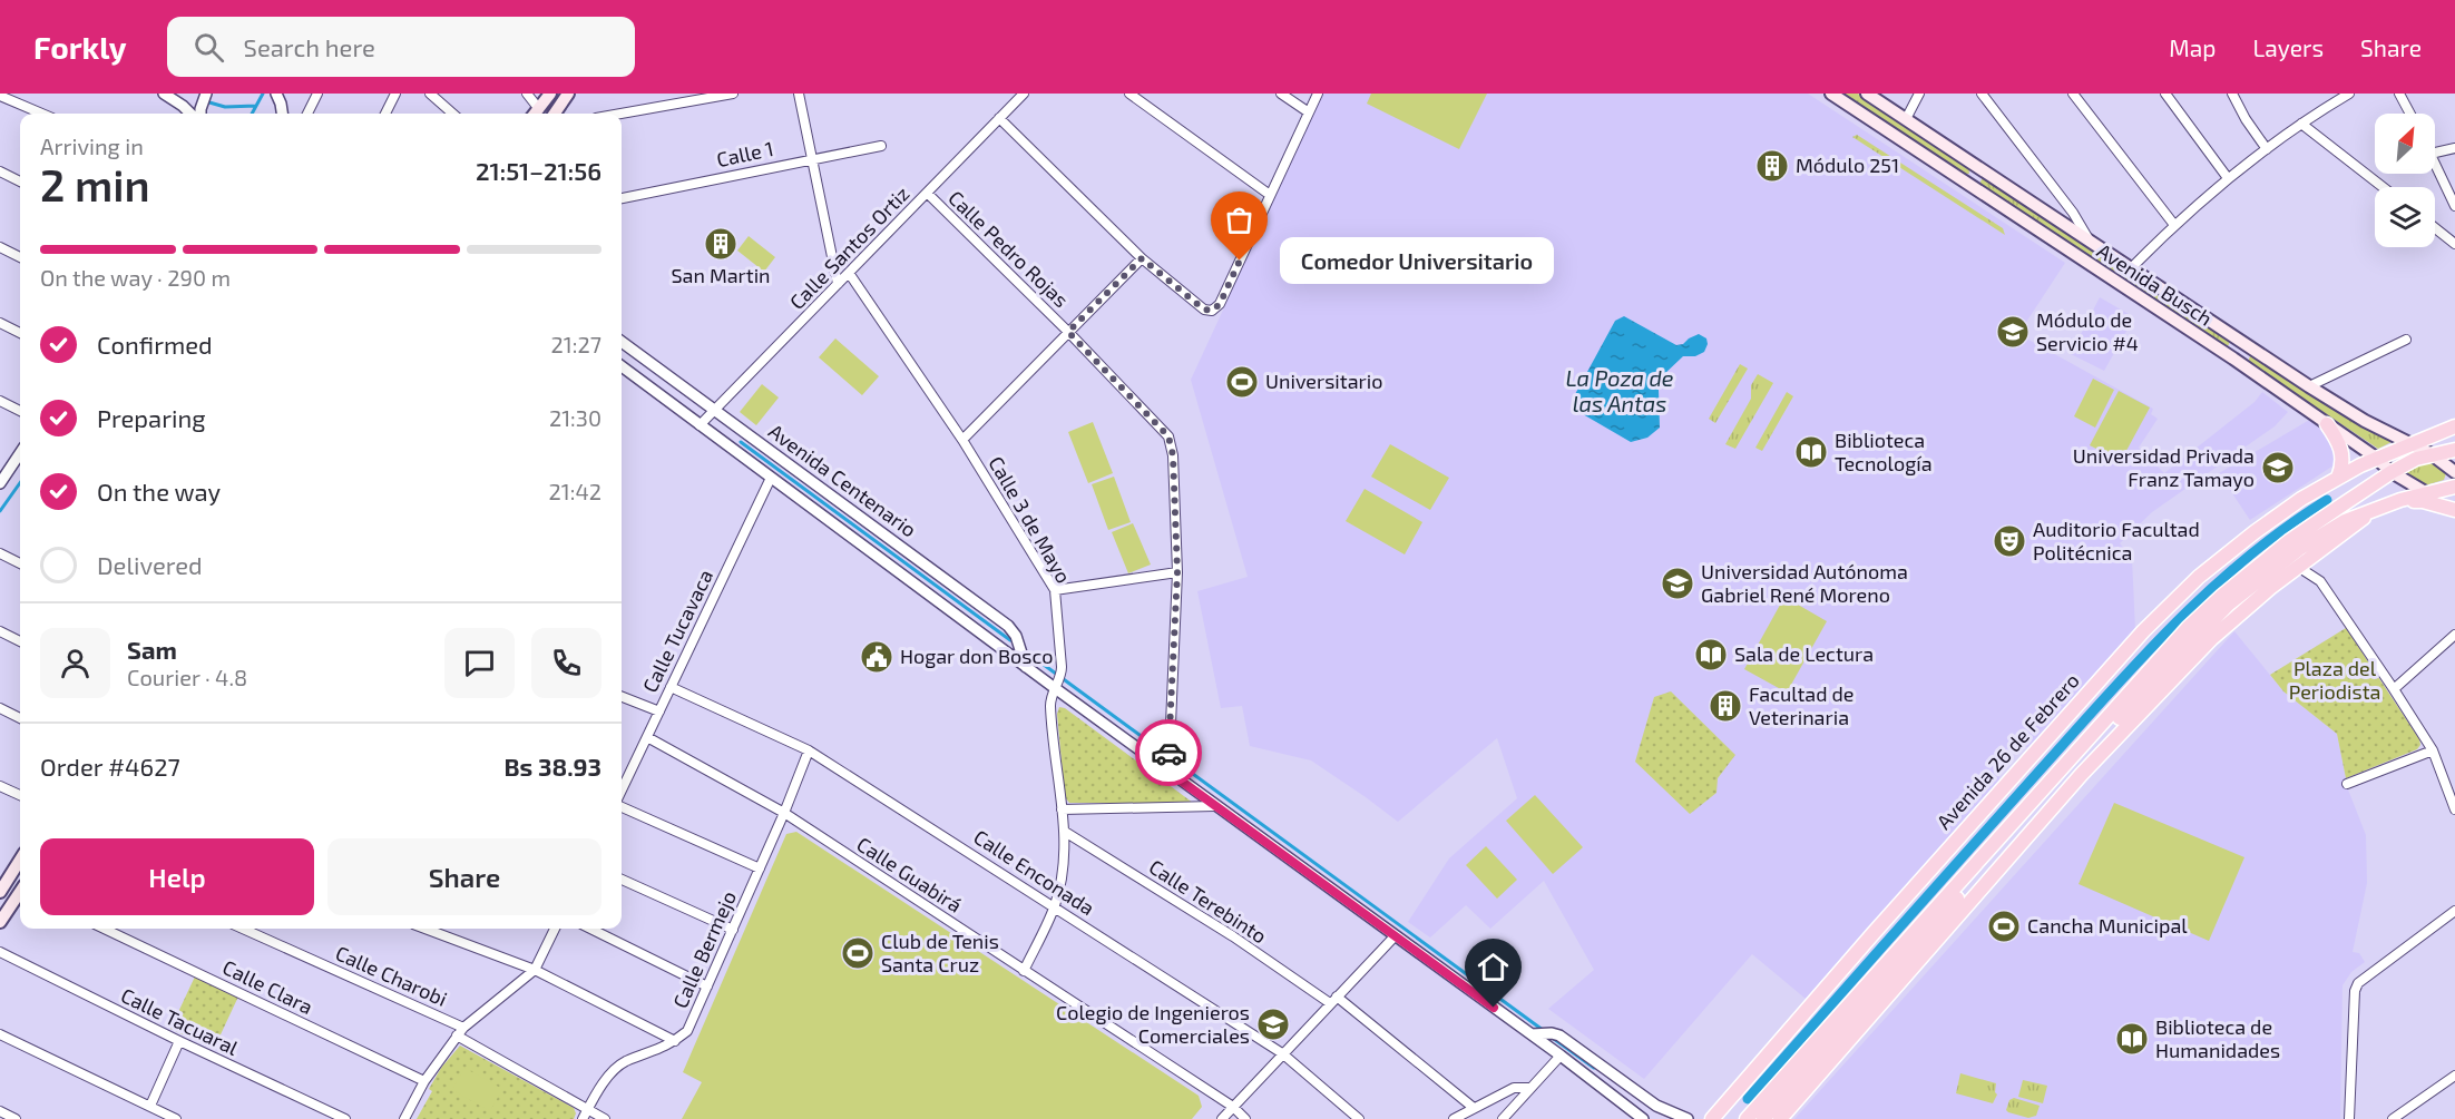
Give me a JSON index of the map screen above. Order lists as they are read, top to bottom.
{
  "streets": {
    "main road": ["Avenida Busch", "Avenida 26 de Febrero"],
    "street": [
      "Calle 1",
      "Calle Santos Ortiz",
      "Calle Pedro Rojas",
      "Avenida Centenario",
      "Calle 3 de Mayo",
      "Calle Tucavaca",
      "Calle Enconada",
      "Calle Guabirá",
      "Calle Terebinto",
      "Calle Bermejo",
      "Calle Charobi",
      "Calle Clara",
      "Calle Tacuaral"
    ]
  },
  "crossings": [
    ["Calle Santos Ortiz", "Calle Pedro Rojas"],
    ["Calle Santos Ortiz", "Avenida Centenario"],
    ["Calle Santos Ortiz", "Calle 3 de Mayo"],
    ["Calle Pedro Rojas", "Avenida Centenario"],
    ["Avenida Busch", "Avenida 26 de Febrero"],
    ["Avenida Centenario", "Calle 3 de Mayo"],
    ["Avenida Centenario", "Calle Tucavaca"],
    ["Calle 3 de Mayo", "Calle Enconada"],
    ["Calle 3 de Mayo", "Calle Guabirá"],
    ["Calle 3 de Mayo", "Calle Terebinto"],
    ["Calle Tucavaca", "Calle Enconada"],
    ["Calle Tucavaca", "Calle Guabirá"],
    ["Calle Enconada", "Calle Bermejo"],
    ["Calle Guabirá", "Calle Bermejo"],
    ["Calle Bermejo", "Calle Charobi"]
  ],
  "water": ["La Poza de las Antas"],
  "parks": ["Plaza del Periodista"],
  "places": {
    "building": ["Módulo 251", "San Martin", "Facultad de Veterinaria"],
    "other": ["Comedor Universitario"],
    "school or university": [
      "Módulo de Servicio #4",
      "Universidad Privada Franz Tamayo",
      "Universidad Autónoma Gabriel René Moreno",
      "Colegio de Ingenieros Comerciales"
    ],
    "sports": ["Universitario", "Cancha Municipal", "Club de Tenis Santa Cruz"],
    "library": ["Biblioteca Tecnología", "Sala de Lectura", "Biblioteca de Humanidades"],
    "theatre": ["Auditorio Facultad Politécnica"],
    "public building": ["Hogar don Bosco"]
  },
  "north": "top right",
  "page": {
    "header": "Forkly",
    "search": "Search here",
    "nav": ["Map", "Layers", "Share"],
    "heading": ["2 min", "Arriving in", "21:51–21:56"],
    "panel": [
      "Sam",
      "Courier · 4.8",
      "Order #4627",
      "Bs 38.93"
    ],
    "bar": "On the way · 290 m",
    "bubble": "Comedor Universitario",
    "list": [
      ["Confirmed", "21:27"],
      ["Preparing", "21:30"],
      ["On the way", "21:42"],
      "Delivered"
    ],
    "buttons": ["Help", "Share"]
  }
}
